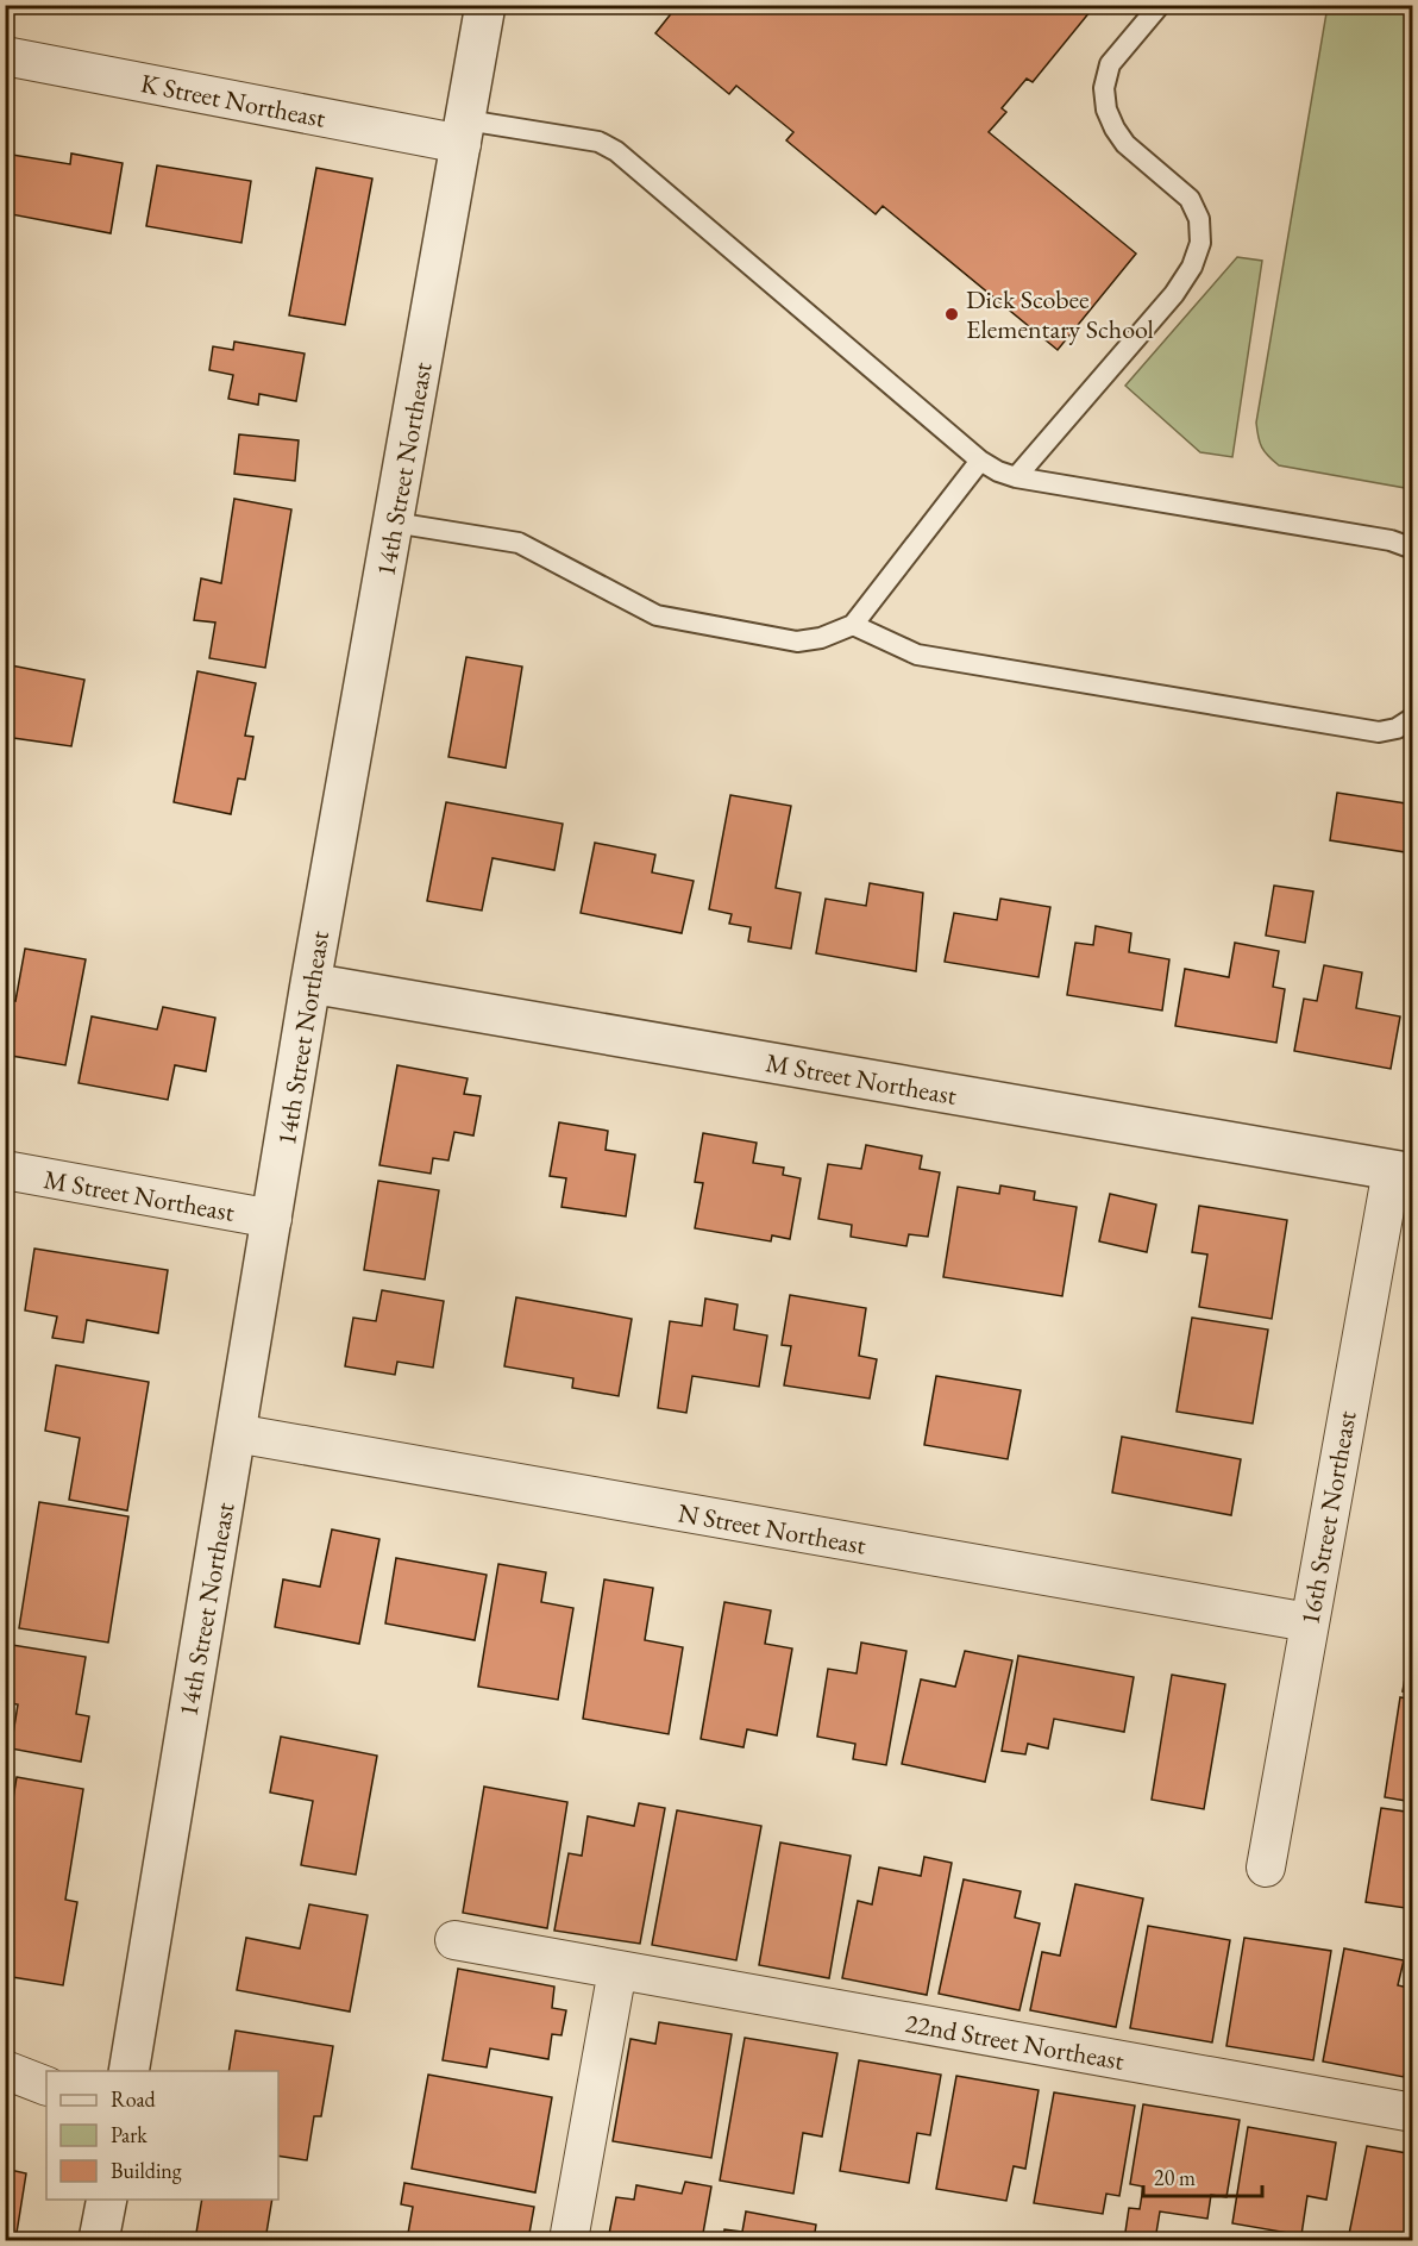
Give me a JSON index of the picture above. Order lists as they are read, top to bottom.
{
  "streets": {
    "street": [
      "K Street Northeast",
      "14th Street Northeast",
      "M Street Northeast",
      "16th Street Northeast",
      "N Street Northeast",
      "22nd Street Northeast"
    ]
  },
  "crossings": [
    ["K Street Northeast", "14th Street Northeast"],
    ["14th Street Northeast", "M Street Northeast"],
    ["14th Street Northeast", "N Street Northeast"],
    ["M Street Northeast", "16th Street Northeast"],
    ["16th Street Northeast", "N Street Northeast"]
  ],
  "places": ["Dick Scobee Elementary School"],
  "legend": ["Road", "Park", "Building"],
  "scale_bar": "20 m"
}
